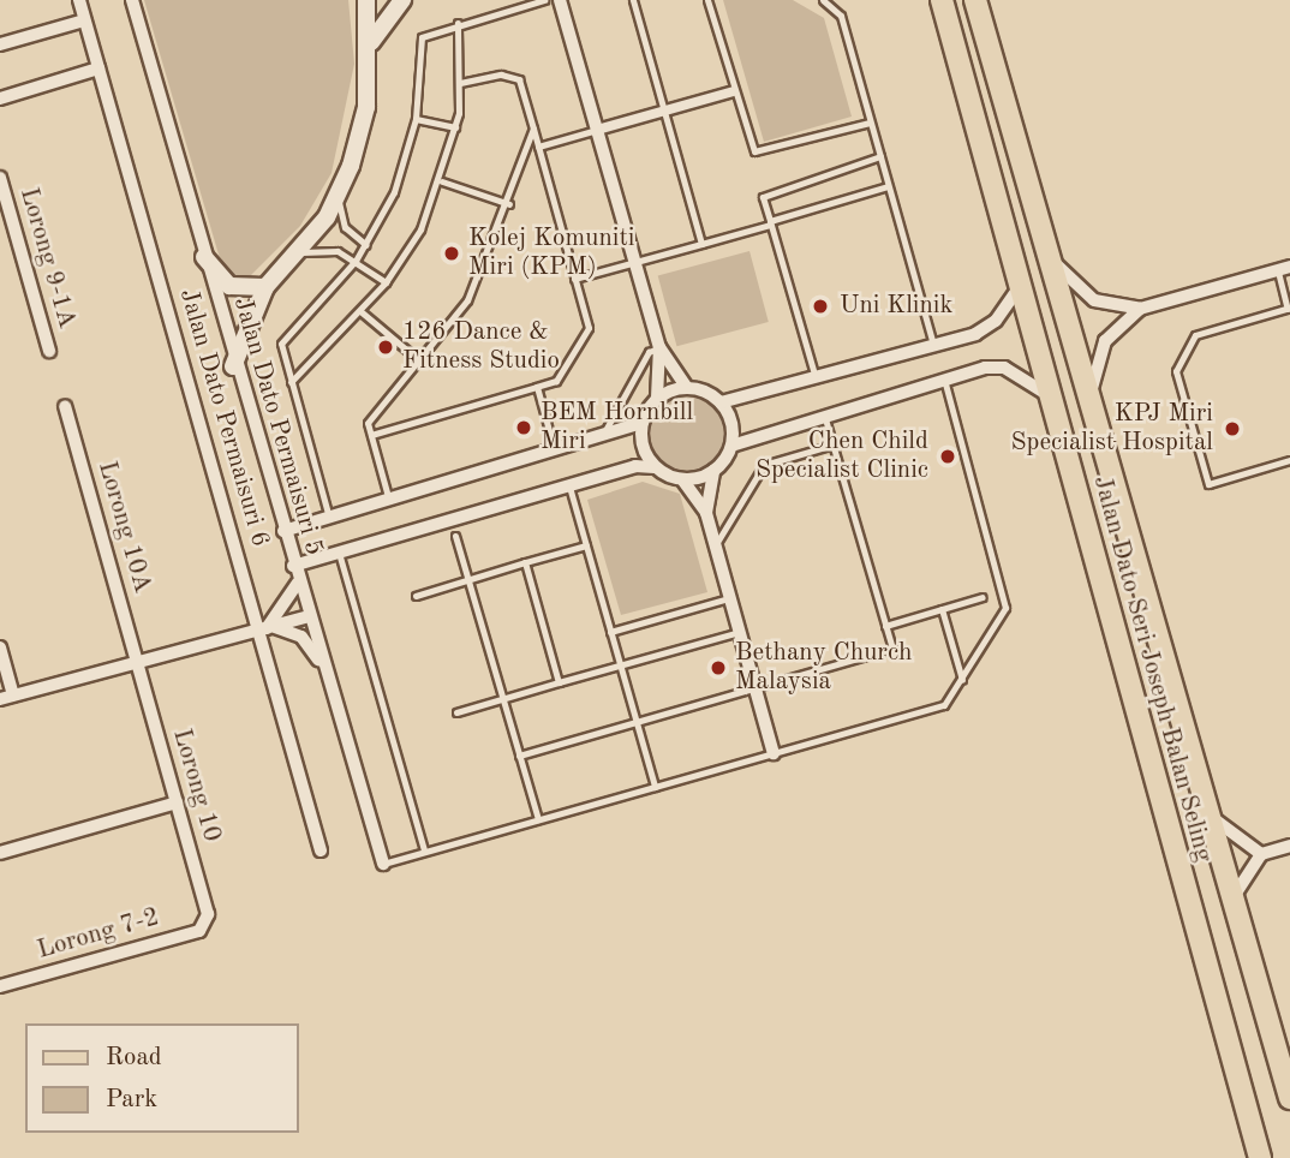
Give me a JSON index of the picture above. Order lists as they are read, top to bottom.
{
  "streets": {
    "main road": ["Jalan Dato Seri Joseph Balan Seling"],
    "street": [
      "Lorong 9-1A",
      "Jalan Dato Permaisuri 6",
      "Jalan Dato Permaisuri 5",
      "Lorong 10A",
      "Lorong 10",
      "Lorong 7-2"
    ]
  },
  "crossings": [
    ["Lorong 10A", "Lorong 10"],
    ["Lorong 10", "Lorong 7-2"]
  ],
  "places": [
    "Kolej Komuniti Miri (KPM)",
    "Uni Klinik",
    "126 Dance & Fitness Studio",
    "BEM Hornbill Miri",
    "KPJ Miri Specialist Hospital",
    "Chen Child Specialist Clinic",
    "Bethany Church Malaysia"
  ],
  "legend": ["Road", "Park"]
}
